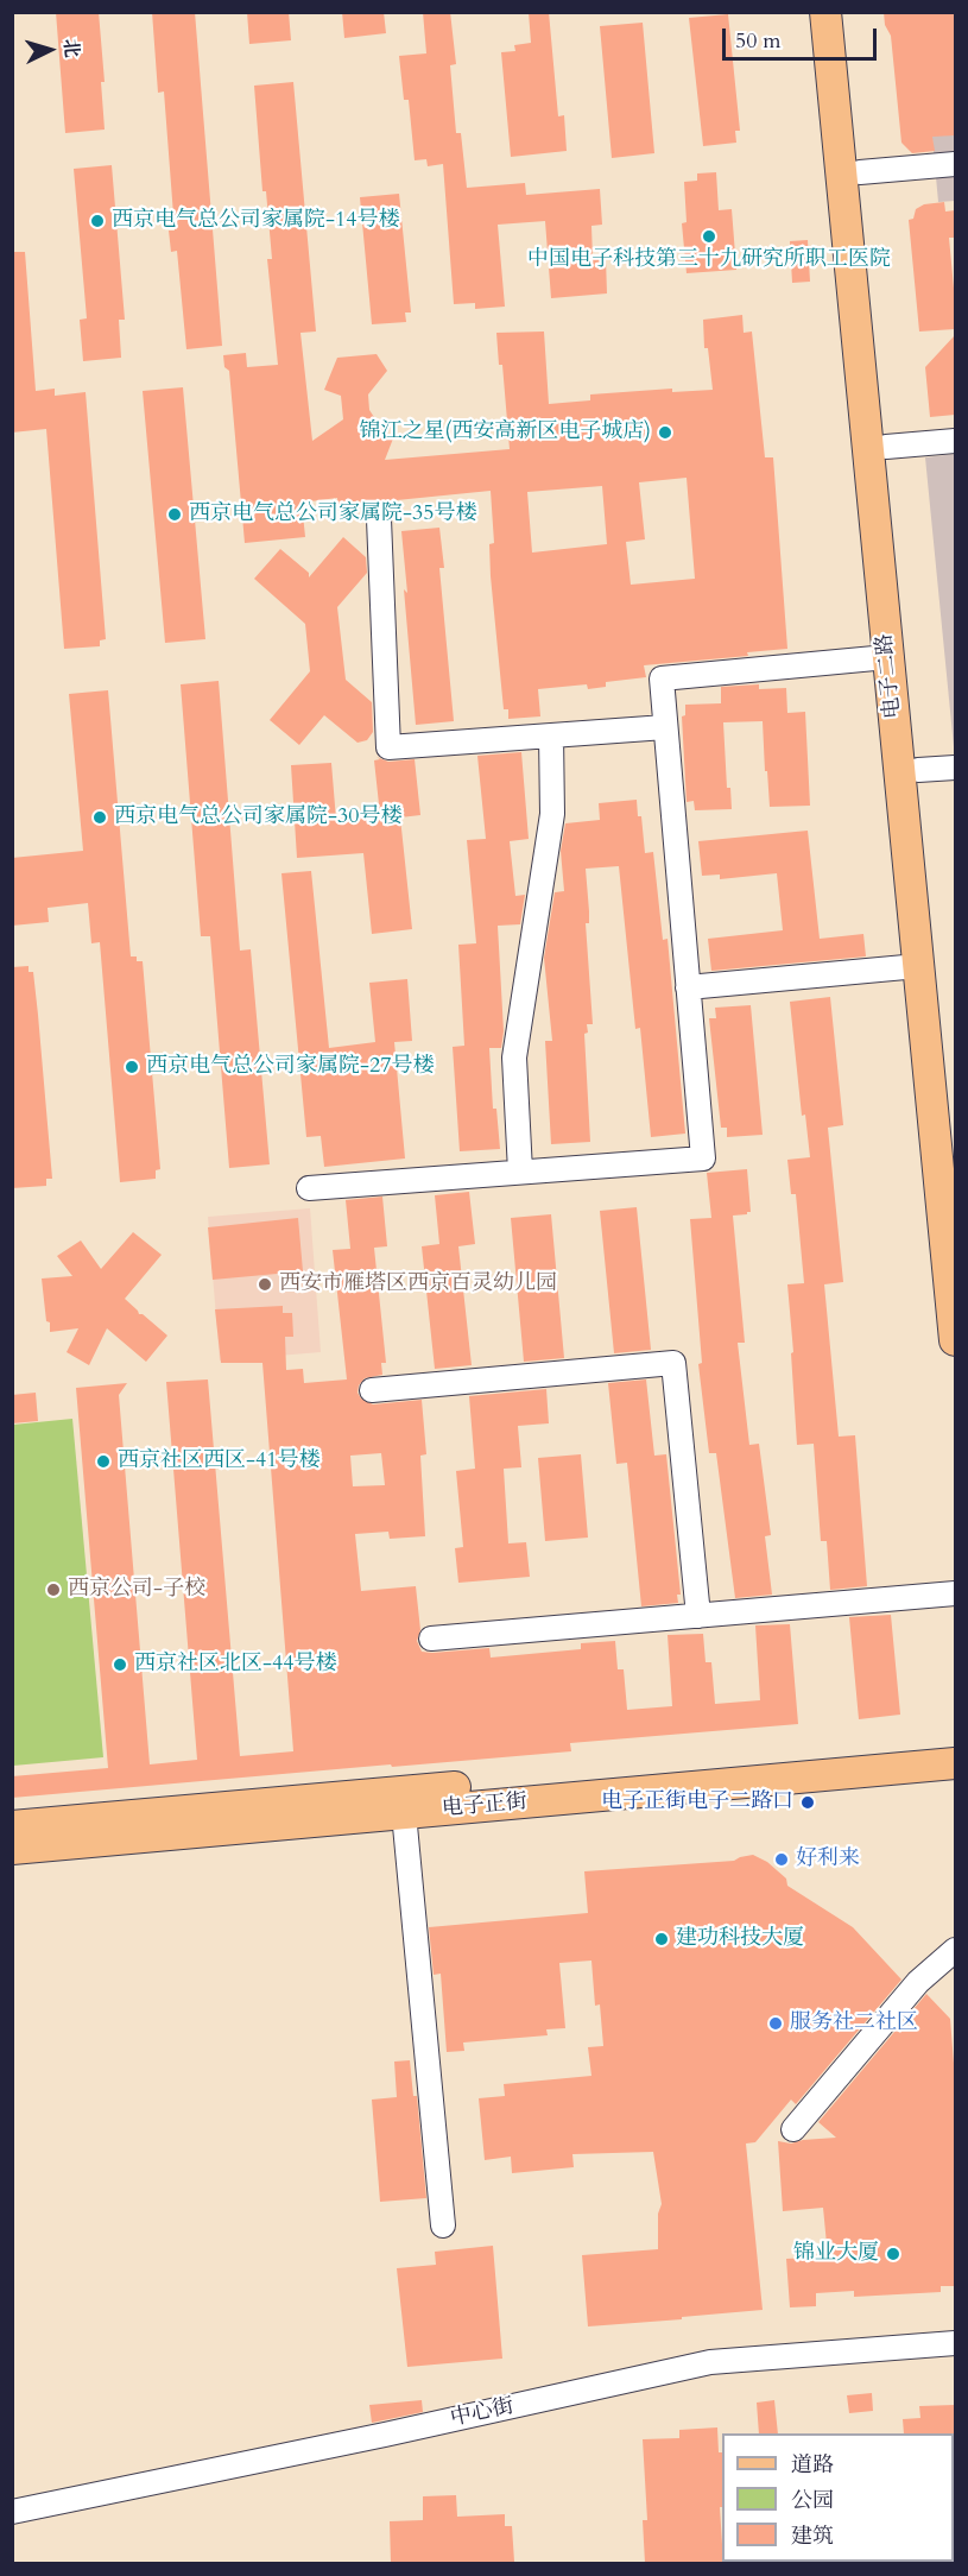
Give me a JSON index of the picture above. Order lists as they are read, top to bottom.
{
  "streets": {
    "main road": ["电子二路", "电子正街"],
    "street": ["中心街"]
  },
  "places": [
    "西京电气总公司家属院-14号楼",
    "中国电子科技第三十九研究所职工医院",
    "锦江之星(西安高新区电子城店)",
    "西京电气总公司家属院-35号楼",
    "西京电气总公司家属院-30号楼",
    "西京电气总公司家属院-27号楼",
    "西安市雁塔区西京百灵幼儿园",
    "西京社区西区-41号楼",
    "西京公司-子校",
    "西京社区北区-44号楼",
    "电子正街电子二路口",
    "好利来",
    "建功科技大厦",
    "服务社二社区",
    "锦业大厦"
  ],
  "legend": ["道路", "公园", "建筑"],
  "scale_bar": "50 m",
  "north": "right"
}
